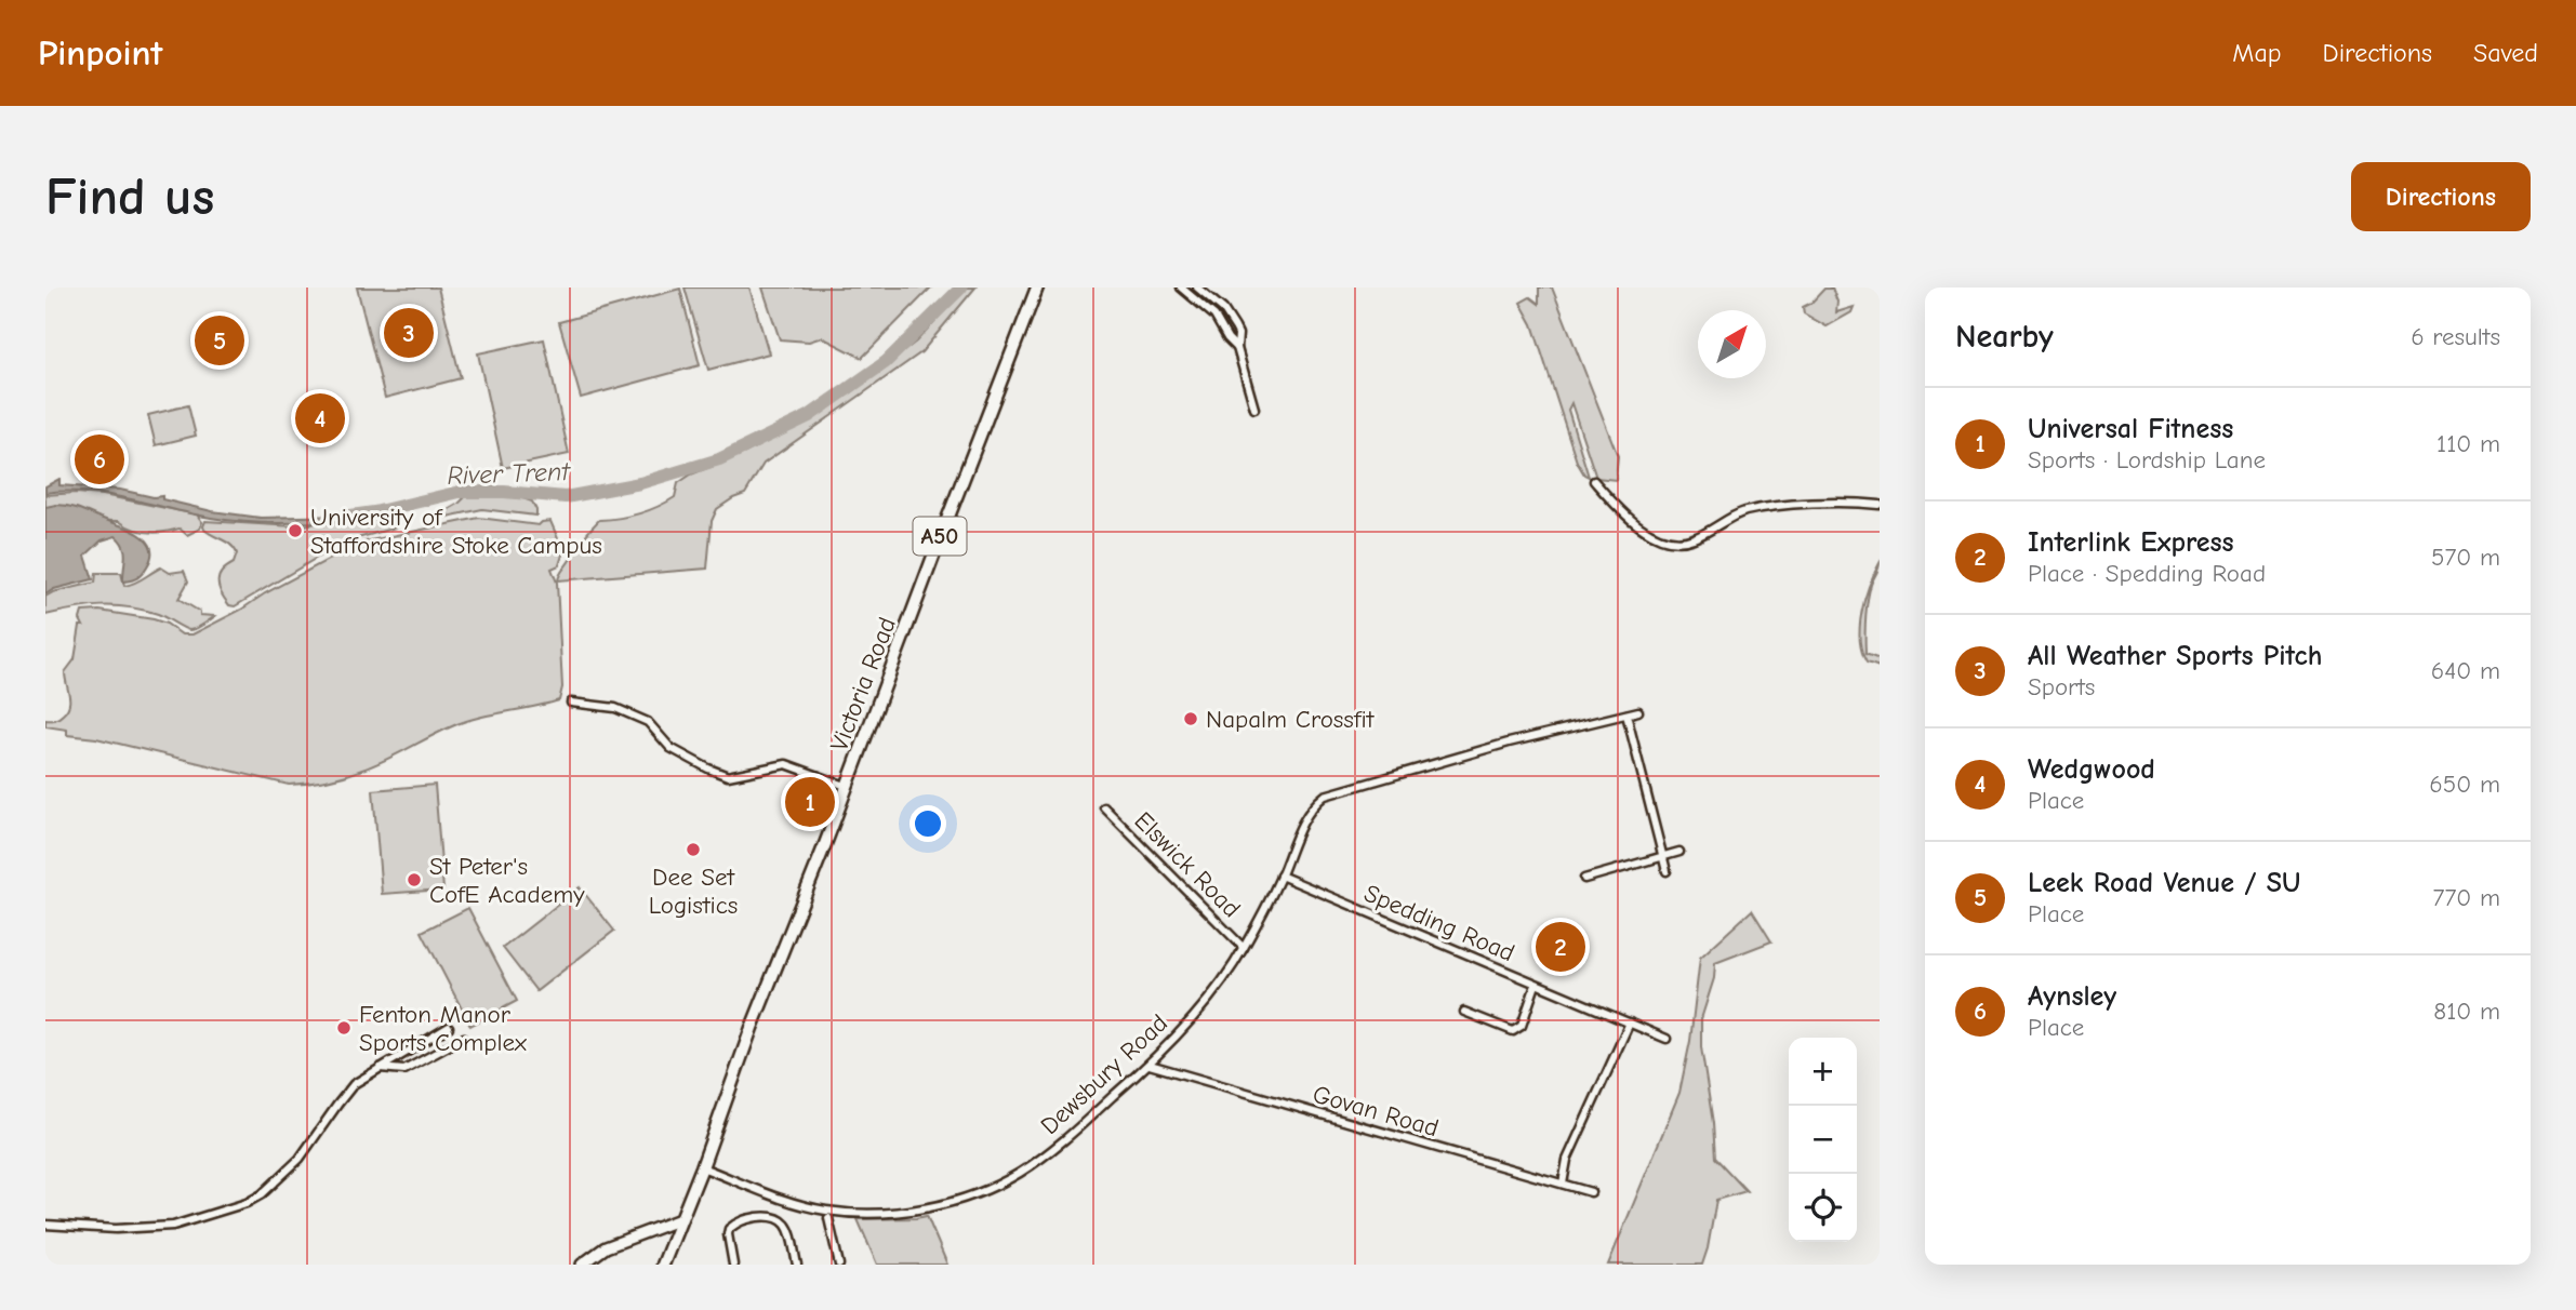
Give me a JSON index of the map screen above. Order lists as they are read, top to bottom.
{
  "streets": {
    "main road": ["A50", "Victoria Road"],
    "street": [
      "Elswick Road",
      "Spedding Road",
      "Dewsbury Road",
      "Govan Road"
    ]
  },
  "crossings": [
    ["Victoria Road", "Dewsbury Road"],
    ["Elswick Road", "Dewsbury Road"],
    ["Spedding Road", "Dewsbury Road"],
    ["Dewsbury Road", "Govan Road"]
  ],
  "water": ["River Trent"],
  "places": [
    "University of Staffordshire Stoke Campus",
    "Napalm Crossfit",
    "Dee Set Logistics",
    "St Peter's CofE Academy",
    "Fenton Manor Sports Complex"
  ],
  "north": "top right",
  "page": {
    "header": "Pinpoint",
    "nav": ["Map", "Directions", "Saved"],
    "buttons": "Directions",
    "title": "Find us",
    "heading": ["Nearby", "6 results"],
    "pins": [
      "3",
      "5",
      "4",
      "6",
      "1",
      "2"
    ],
    "list": [
      {
        "mark": "1",
        "name": "Universal Fitness",
        "note": "Sports · Lordship Lane",
        "value": "110 m"
      },
      {
        "mark": "2",
        "name": "Interlink Express",
        "note": "Place · Spedding Road",
        "value": "570 m"
      },
      {
        "mark": "3",
        "name": "All Weather Sports Pitch",
        "note": "Sports",
        "value": "640 m"
      },
      {
        "mark": "4",
        "name": "Wedgwood",
        "note": "Place",
        "value": "650 m"
      },
      {
        "mark": "5",
        "name": "Leek Road Venue / SU",
        "note": "Place",
        "value": "770 m"
      },
      {
        "mark": "6",
        "name": "Aynsley",
        "note": "Place",
        "value": "810 m"
      }
    ],
    "map_buttons": ["+", "−"]
  }
}
